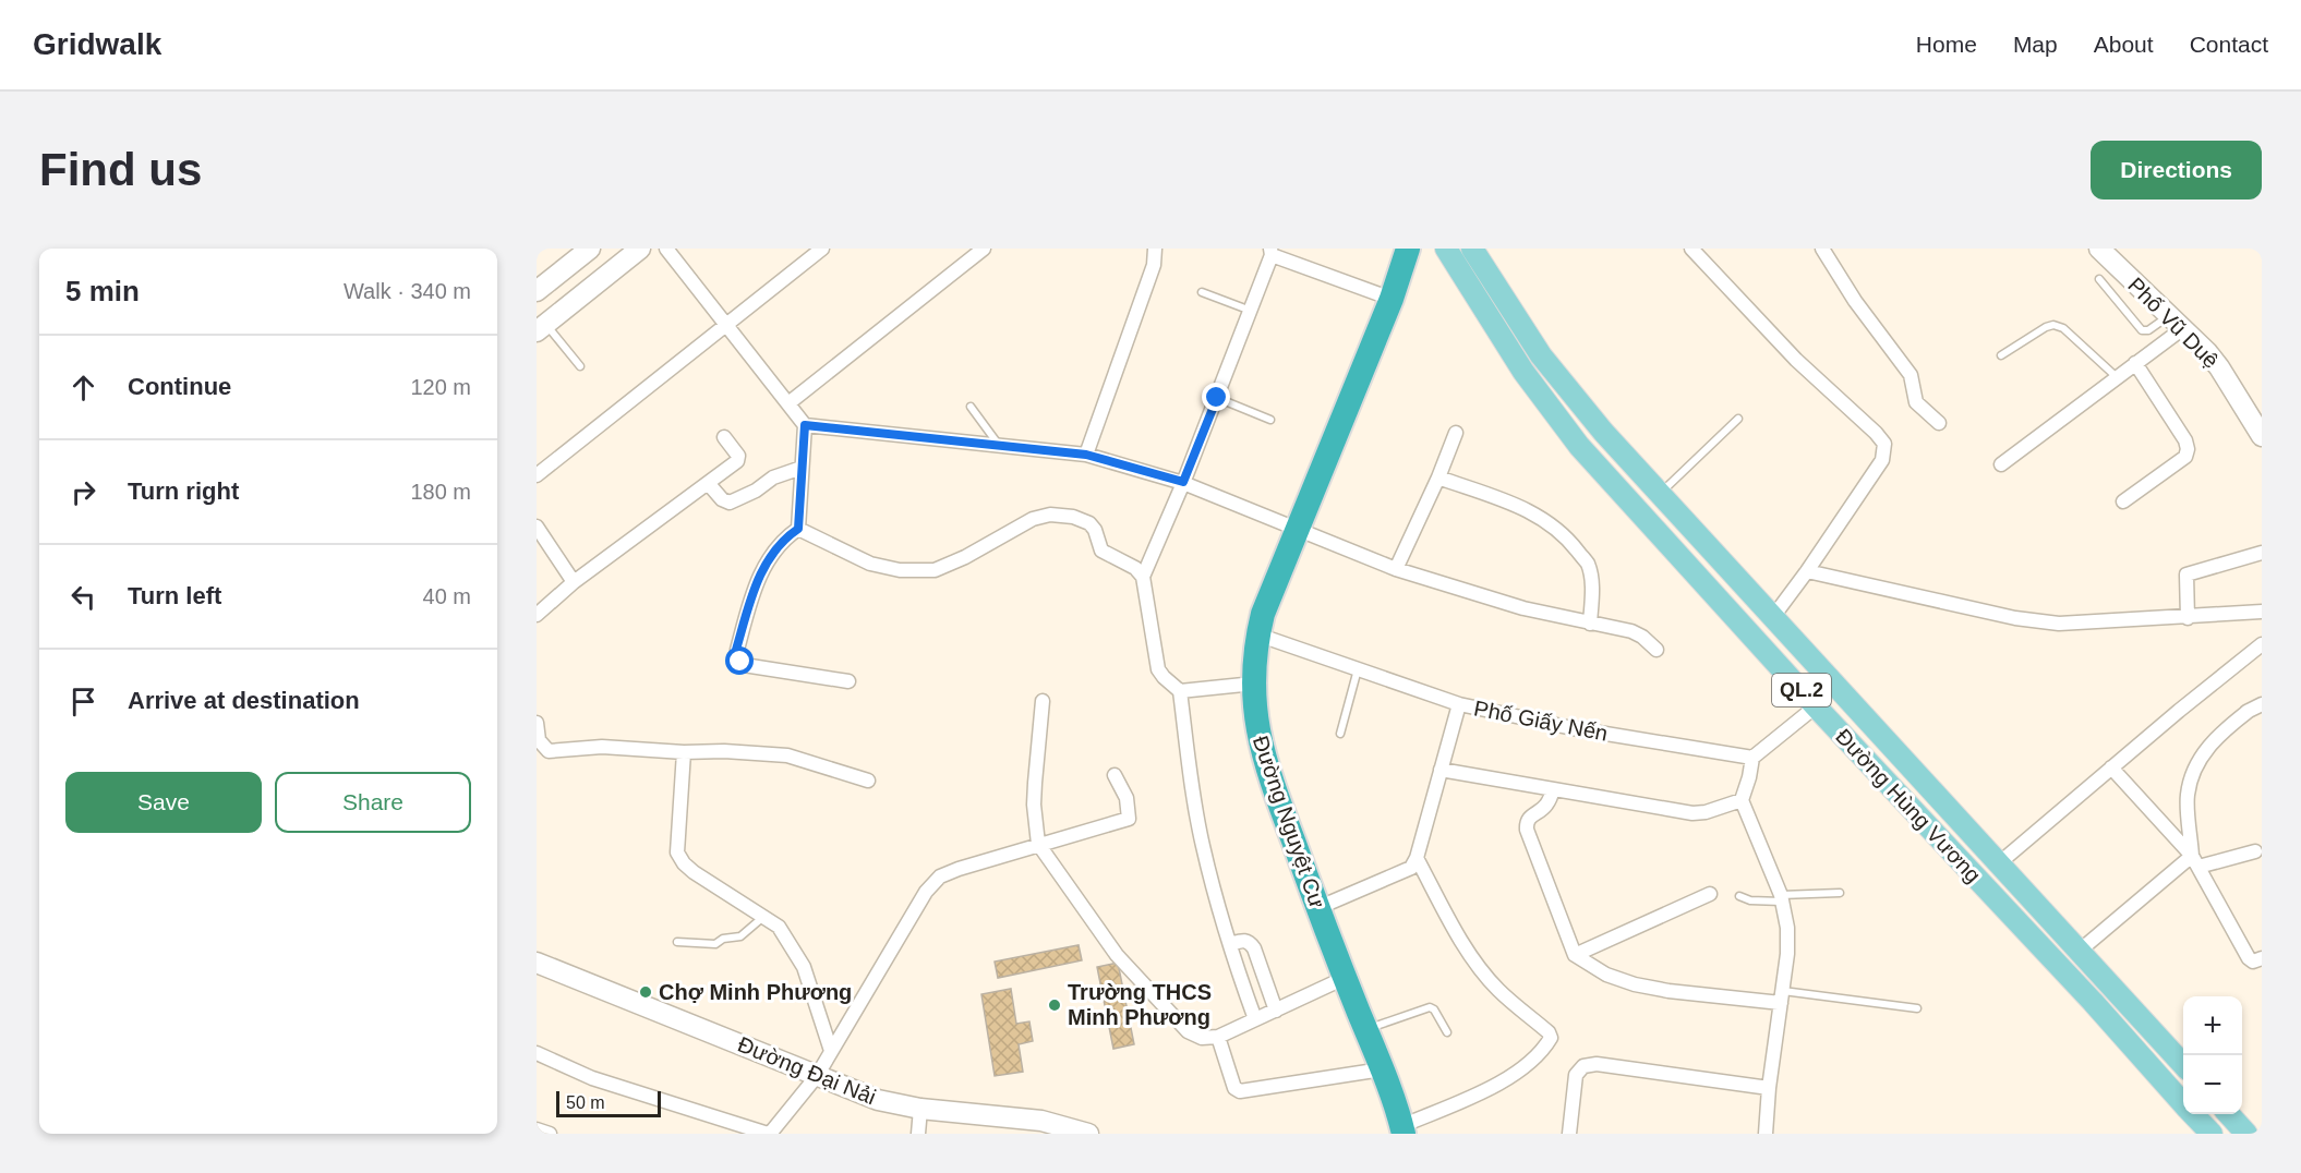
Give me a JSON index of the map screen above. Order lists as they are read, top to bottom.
{
  "streets": {
    "highway": ["Đường Nguyệt Cư"],
    "main road": ["QL.2", "Đường Hùng Vương"],
    "street": ["Phố Vũ Duệ", "Phố Giấy Nến", "Đường Đại Nải"]
  },
  "crossings": [
    ["Phố Giấy Nến", "Đường Nguyệt Cư"]
  ],
  "places": ["Chợ Minh Phương", "Trường THCS Minh Phương"],
  "scale_bar": "50 m",
  "page": {
    "header": "Gridwalk",
    "nav": [
      "Home",
      "Map",
      "About",
      "Contact"
    ],
    "buttons": [
      "Directions",
      ["Save", "Share"]
    ],
    "title": "Find us",
    "heading": ["5 min", "Walk · 340 m"],
    "list": [
      ["Continue", "120 m"],
      ["Turn right", "180 m"],
      ["Turn left", "40 m"],
      "Arrive at destination"
    ],
    "map_buttons": ["+", "−"],
    "scale": "50 m"
  }
}
